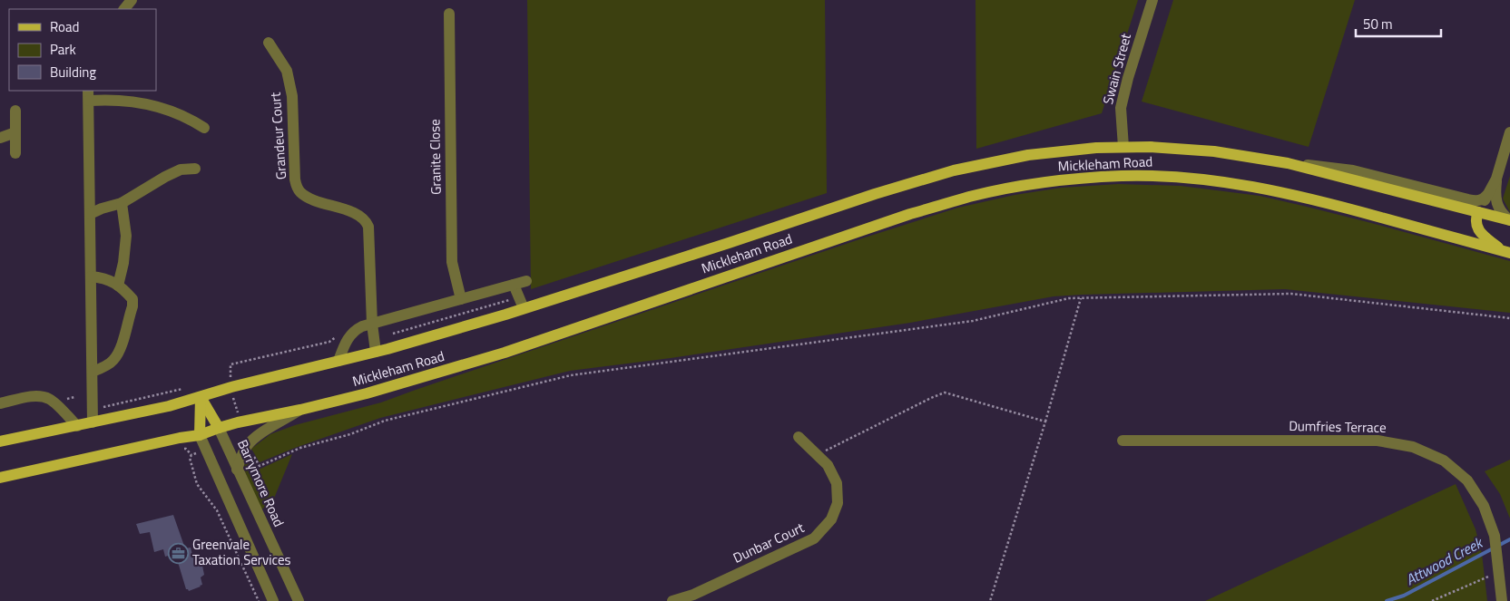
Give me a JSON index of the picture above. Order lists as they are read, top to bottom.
{
  "streets": {
    "main road": ["Mickleham Road"],
    "street": [
      "Swain Street",
      "Grandeur Court",
      "Granite Close",
      "Dumfries Terrace",
      "Barrymore Road",
      "Dunbar Court"
    ]
  },
  "crossings": [
    ["Swain Street", "Mickleham Road"],
    ["Mickleham Road", "Barrymore Road"]
  ],
  "water": ["Attwood Creek"],
  "places": {
    "office": ["Greenvale Taxation Services"]
  },
  "legend": ["Road", "Park", "Building"],
  "scale_bar": "50 m"
}
